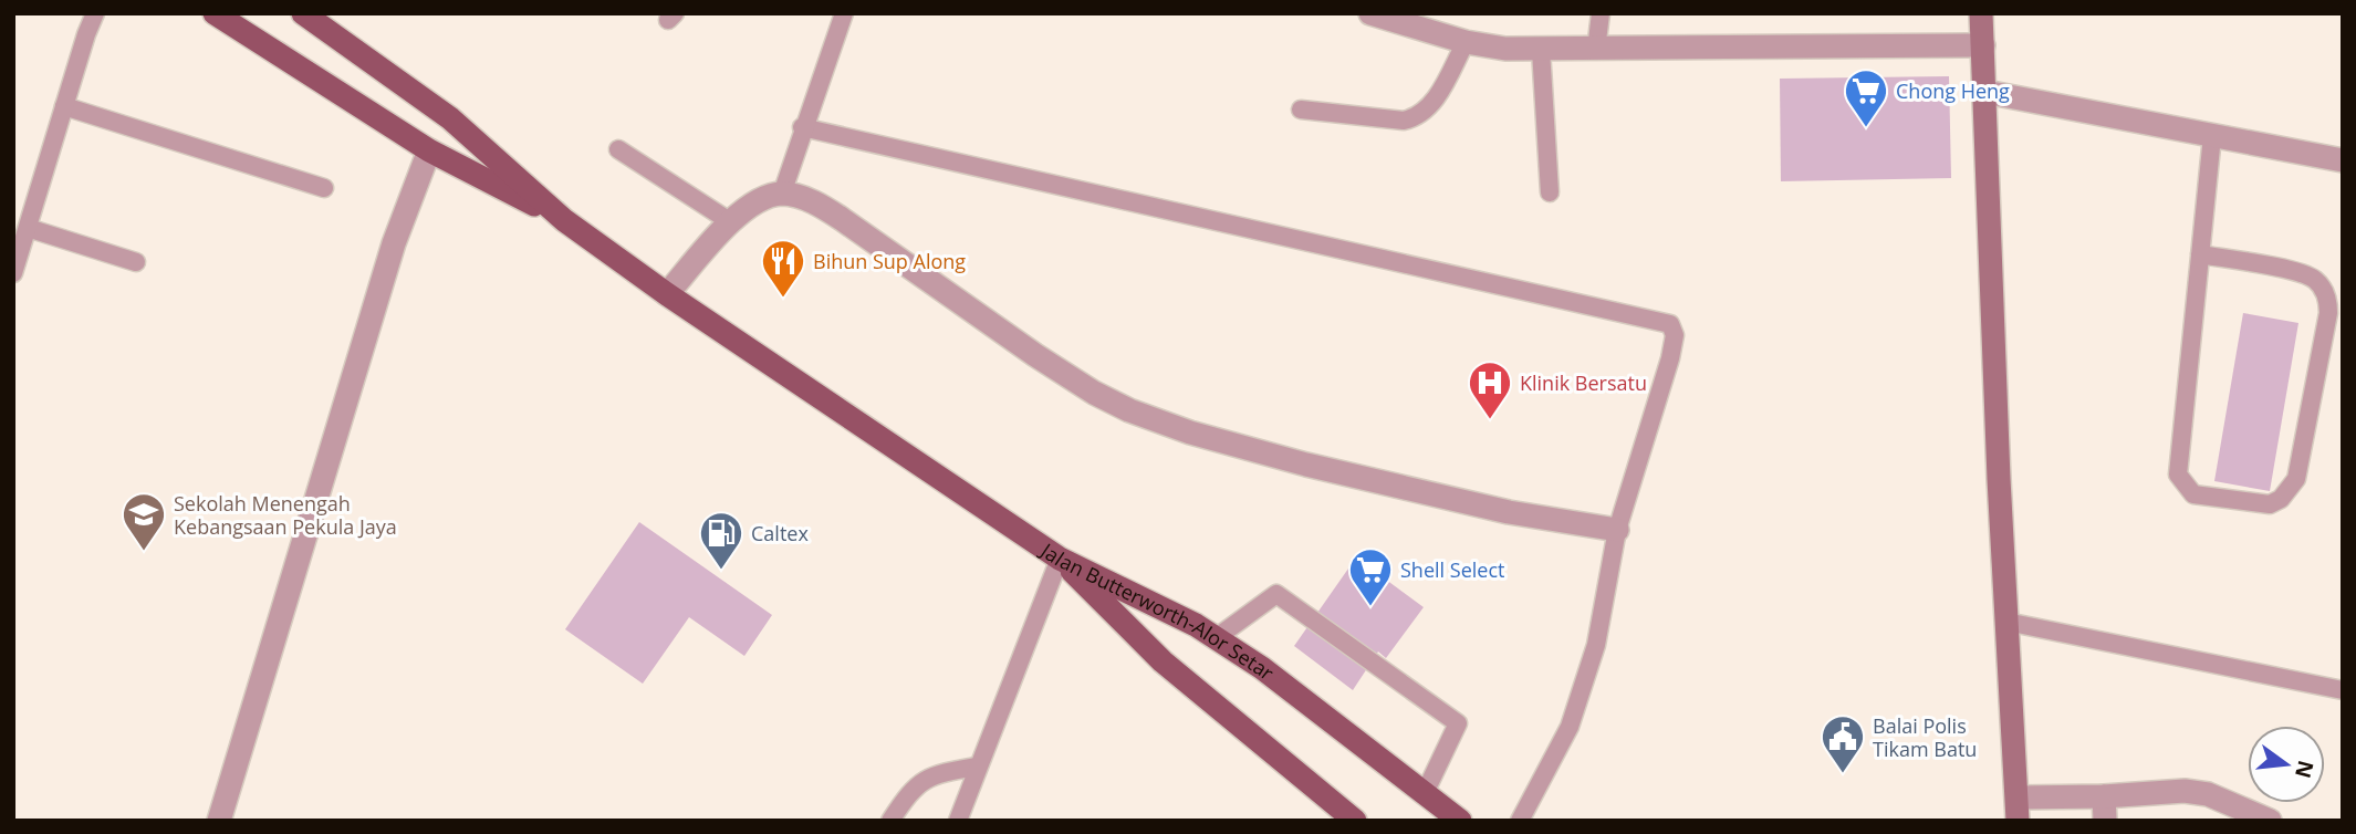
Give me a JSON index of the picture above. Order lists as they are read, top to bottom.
{
  "streets": {
    "main road": ["Jalan Butterworth-Alor Setar"]
  },
  "places": {
    "supermarket": ["Chong Heng", "Shell Select"],
    "restaurant": ["Bihun Sup Along"],
    "hospital": ["Klinik Bersatu"],
    "school or university": ["Sekolah Menengah Kebangsaan Pekula Jaya"],
    "fuel station": ["Caltex"],
    "public building": ["Balai Polis Tikam Batu"]
  },
  "north": "right"
}
